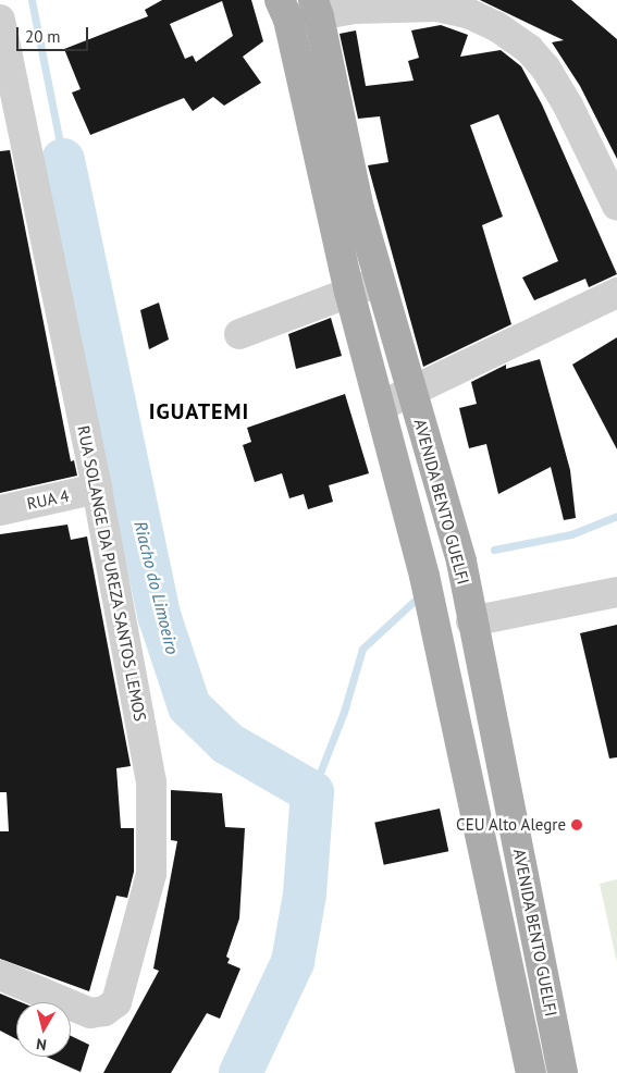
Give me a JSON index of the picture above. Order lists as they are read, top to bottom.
{
  "streets": {
    "main road": ["AVENIDA BENTO GUELFI"],
    "street": ["RUA 4", "RUA SOLANGE DA PUREZA SANTOS LEMOS"]
  },
  "crossings": [
    ["RUA 4", "RUA SOLANGE DA PUREZA SANTOS LEMOS"]
  ],
  "districts": ["IGUATEMI"],
  "water": ["Riacho do Limoeiro"],
  "places": ["CEU Alto Alegre"],
  "scale_bar": "20 m",
  "north": "bottom"
}
